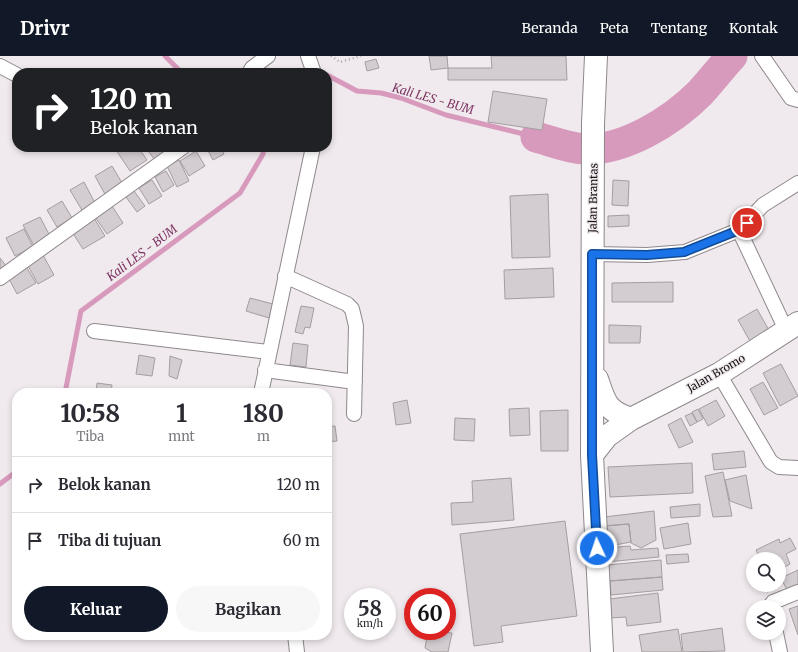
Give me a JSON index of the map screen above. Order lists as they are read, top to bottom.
{
  "streets": {
    "main road": ["Jalan Brantas", "Jalan Bromo"]
  },
  "crossings": [
    ["Jalan Brantas", "Jalan Bromo"]
  ],
  "water": ["Kali LES - BUM"],
  "page": {
    "header": "Drivr",
    "nav": [
      "Beranda",
      "Peta",
      "Tentang",
      "Kontak"
    ],
    "turn": ["120 m", "Belok kanan"],
    "eta": [
      "10:58",
      "Tiba",
      "1",
      "mnt",
      "180",
      "m"
    ],
    "list": [
      {
        "name": "Belok kanan",
        "value": "120 m"
      },
      {
        "name": "Tiba di tujuan",
        "value": "60 m"
      }
    ],
    "buttons": ["Keluar", "Bagikan"],
    "speed": "58 km/h",
    "limit": "60"
  }
}
